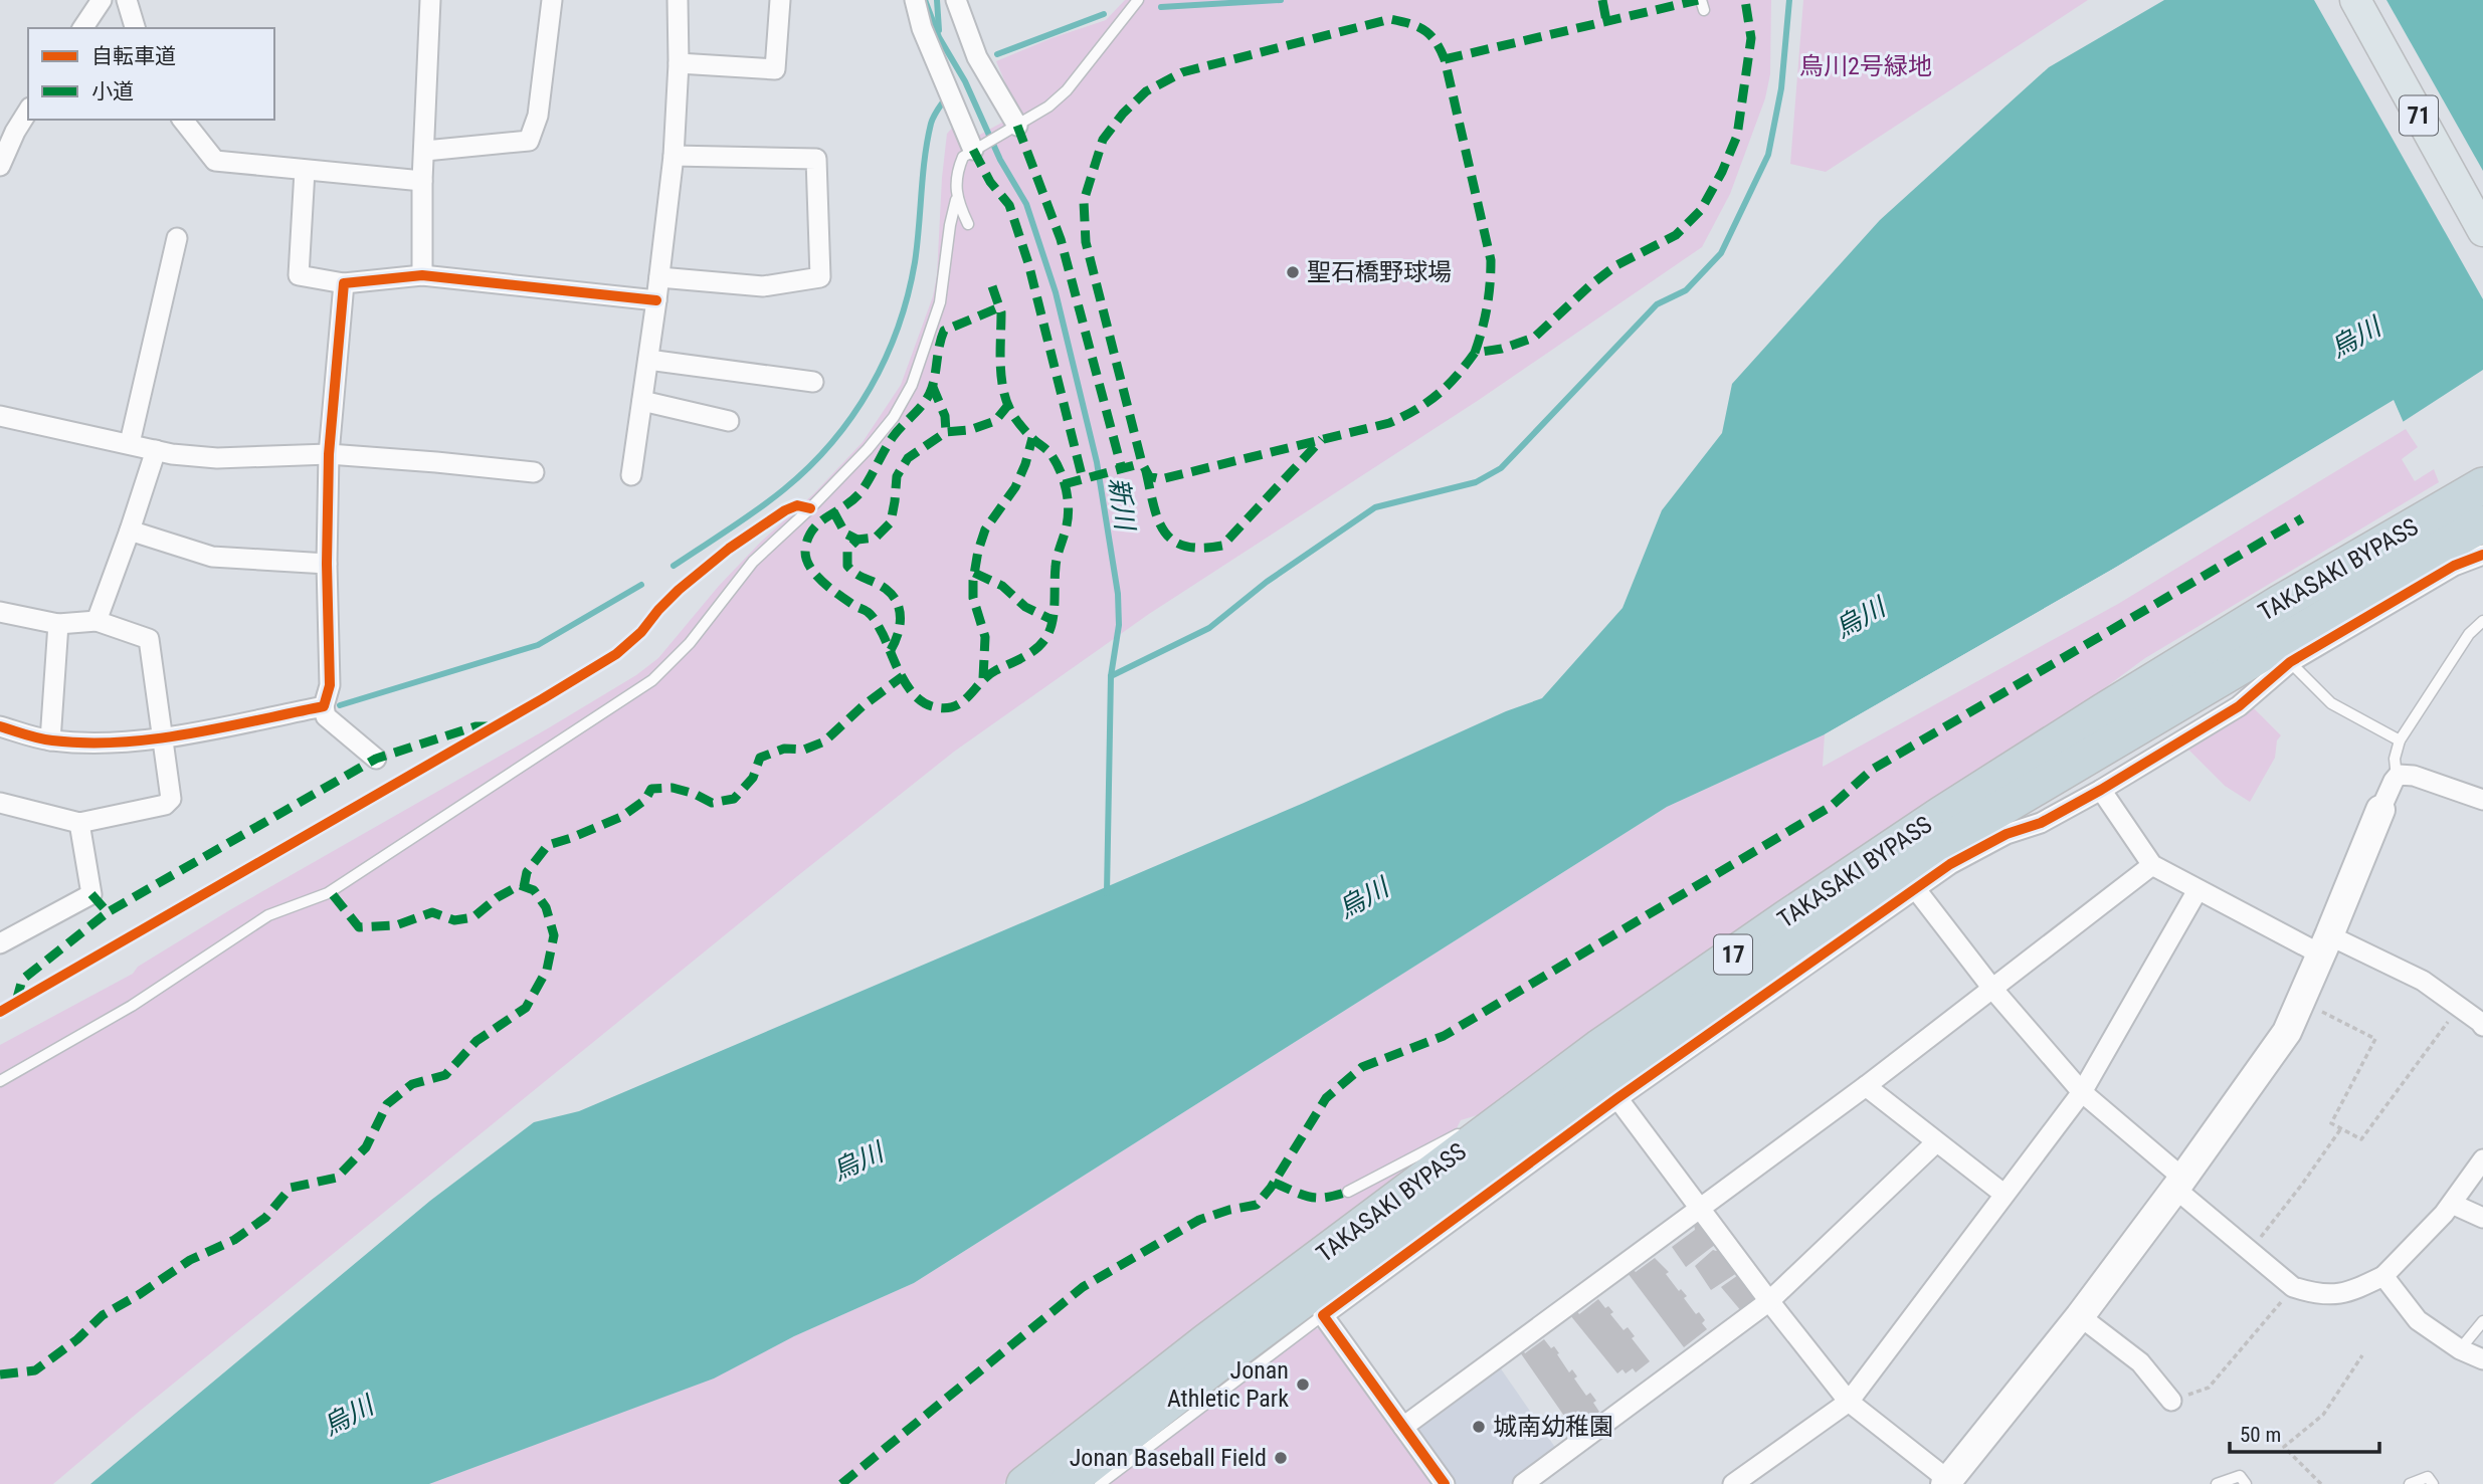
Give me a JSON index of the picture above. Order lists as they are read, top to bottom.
{
  "streets": {
    "highway": ["TAKASAKI BYPASS", "17"],
    "main road": ["71"]
  },
  "water": ["烏川", "新川"],
  "parks": ["烏川2号緑地"],
  "places": [
    "聖石橋野球場",
    "Jonan Athletic Park",
    "城南幼稚園",
    "Jonan Baseball Field"
  ],
  "legend": ["自転車道", "小道"],
  "scale_bar": "50 m"
}
